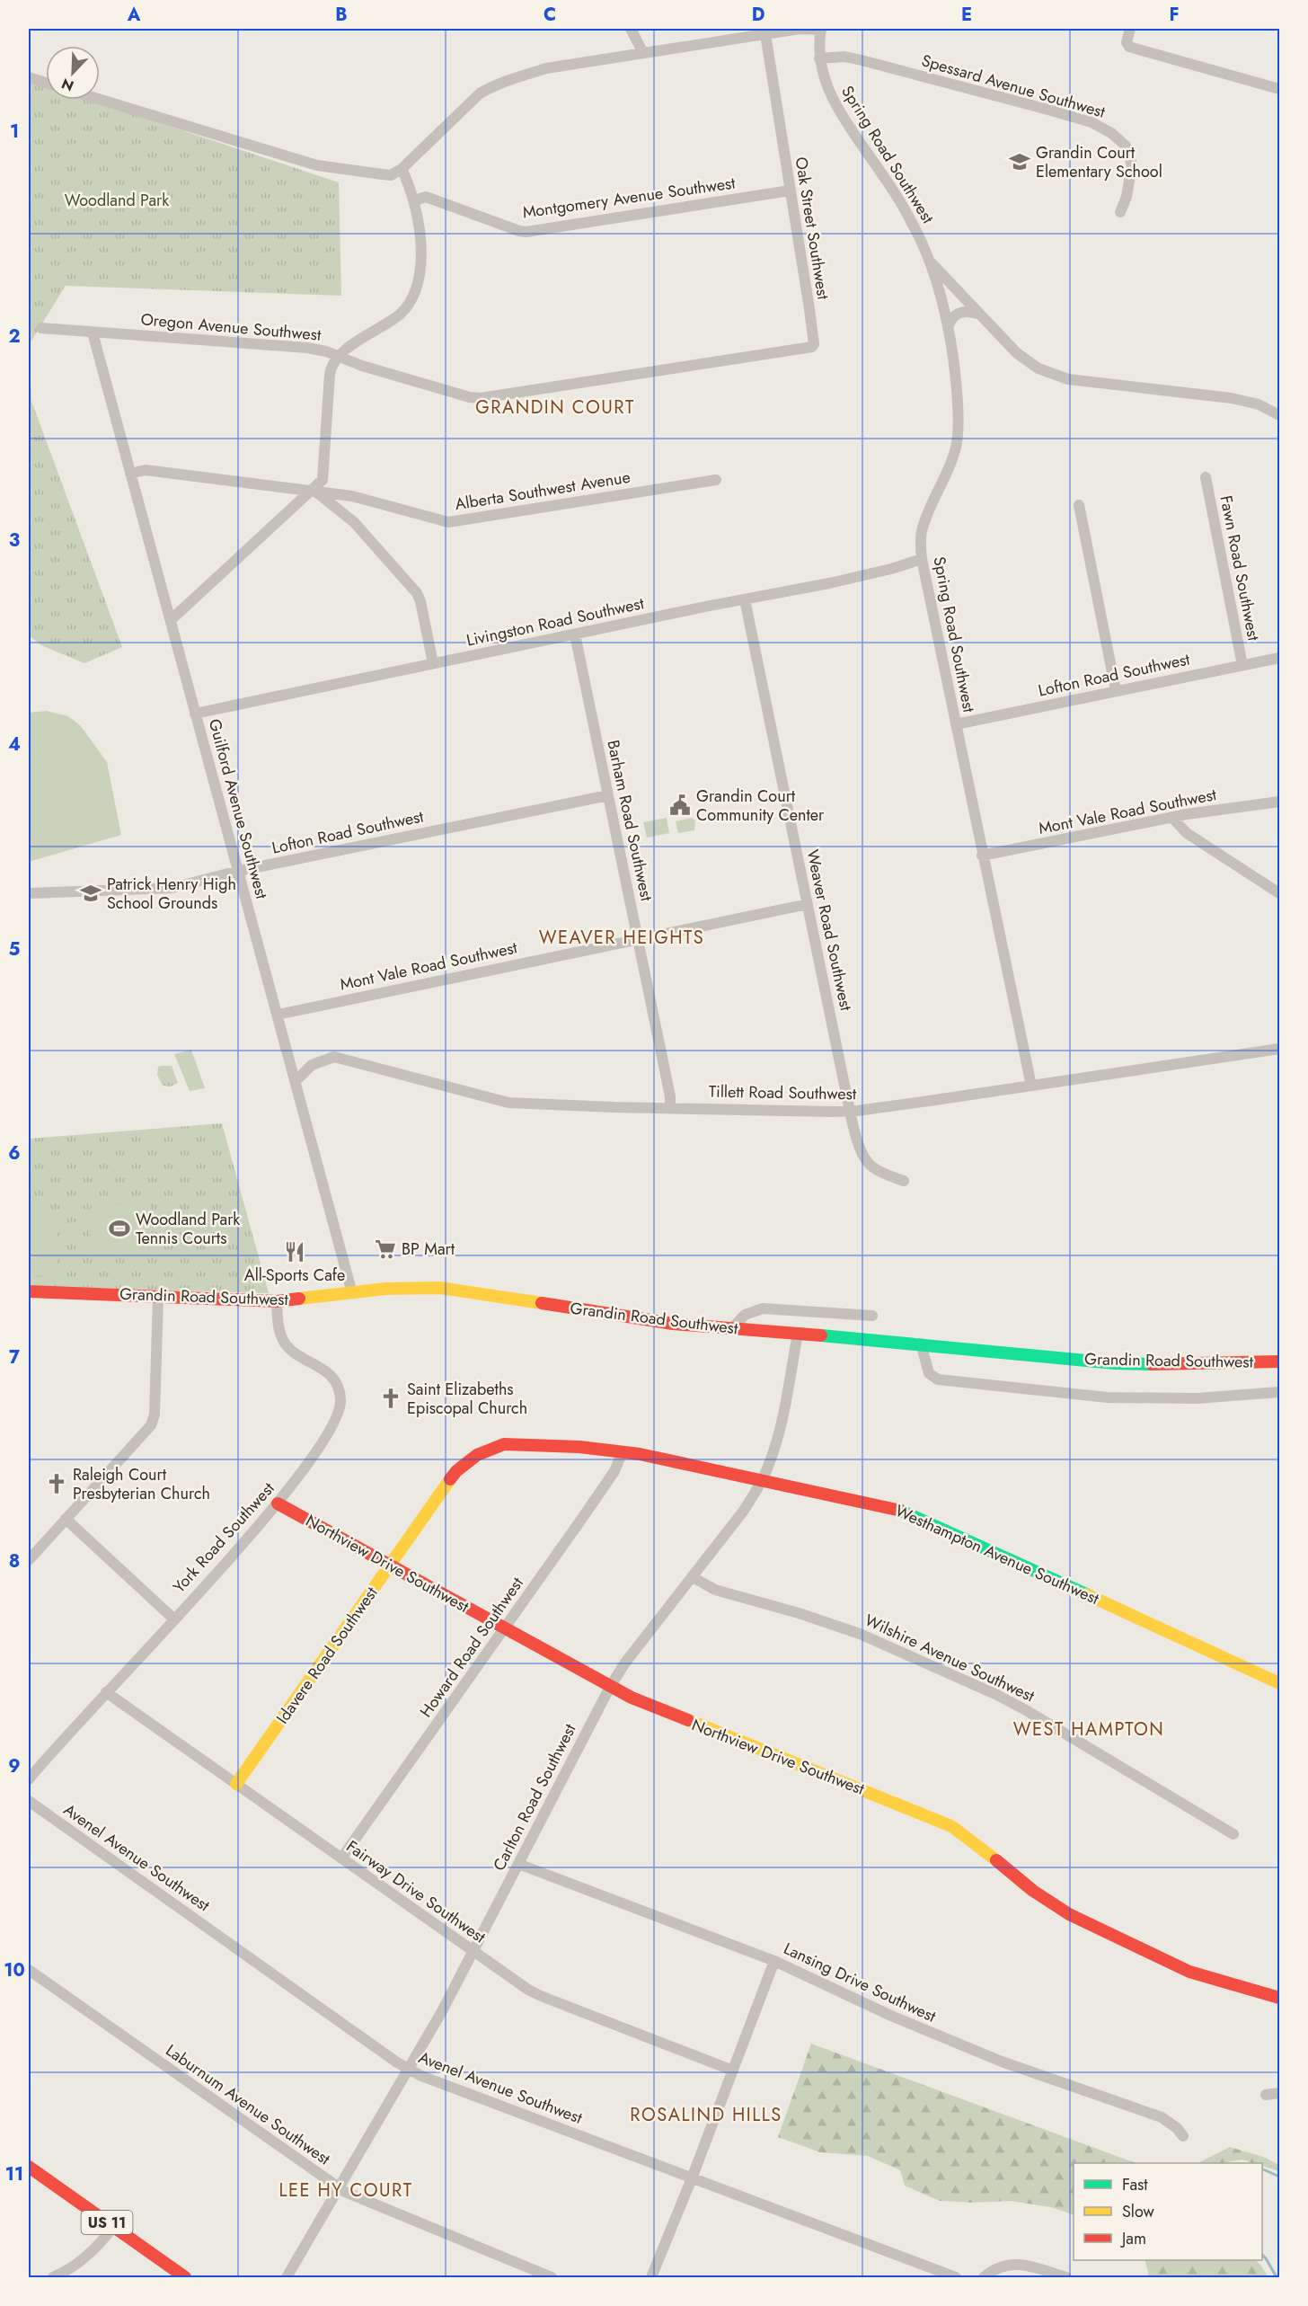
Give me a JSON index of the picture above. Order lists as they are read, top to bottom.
{
  "streets": {
    "street": [
      "Spessard Avenue Southwest",
      "Spring Road Southwest",
      "Montgomery Avenue Southwest",
      "Oak Street Southwest",
      "Oregon Avenue Southwest",
      "Alberta Southwest Avenue",
      "Fawn Road Southwest",
      "Livingston Road Southwest",
      "Lofton Road Southwest",
      "Guilford Avenue Southwest",
      "Mont Vale Road Southwest",
      "Barham Road Southwest",
      "Weaver Road Southwest",
      "Tillett Road Southwest",
      "Grandin Road Southwest",
      "York Road Southwest",
      "Westhampton Avenue Southwest",
      "Northview Drive Southwest",
      "Howard Road Southwest",
      "Idavere Road Southwest",
      "Wilshire Avenue Southwest",
      "Carlton Road Southwest",
      "Avenel Avenue Southwest",
      "Fairway Drive Southwest",
      "Lansing Drive Southwest",
      "Laburnum Avenue Southwest",
      "US 11"
    ]
  },
  "crossings": [
    ["Spessard Avenue Southwest", "Spring Road Southwest"],
    ["Spring Road Southwest", "Livingston Road Southwest"],
    ["Spring Road Southwest", "Lofton Road Southwest"],
    ["Spring Road Southwest", "Mont Vale Road Southwest"],
    ["Spring Road Southwest", "Tillett Road Southwest"],
    ["Montgomery Avenue Southwest", "Oak Street Southwest"],
    ["Oak Street Southwest", "Oregon Avenue Southwest"],
    ["Oregon Avenue Southwest", "Guilford Avenue Southwest"],
    ["Alberta Southwest Avenue", "Guilford Avenue Southwest"],
    ["Fawn Road Southwest", "Lofton Road Southwest"],
    ["Livingston Road Southwest", "Guilford Avenue Southwest"],
    ["Livingston Road Southwest", "Barham Road Southwest"],
    ["Livingston Road Southwest", "Weaver Road Southwest"],
    ["Lofton Road Southwest", "Guilford Avenue Southwest"],
    ["Lofton Road Southwest", "Barham Road Southwest"],
    ["Guilford Avenue Southwest", "Mont Vale Road Southwest"],
    ["Guilford Avenue Southwest", "Tillett Road Southwest"],
    ["Guilford Avenue Southwest", "Grandin Road Southwest"],
    ["Mont Vale Road Southwest", "Barham Road Southwest"],
    ["Mont Vale Road Southwest", "Weaver Road Southwest"],
    ["Barham Road Southwest", "Tillett Road Southwest"],
    ["Weaver Road Southwest", "Tillett Road Southwest"],
    ["Grandin Road Southwest", "York Road Southwest"],
    ["Grandin Road Southwest", "Carlton Road Southwest"],
    ["York Road Southwest", "Northview Drive Southwest"],
    ["York Road Southwest", "Fairway Drive Southwest"],
    ["Westhampton Avenue Southwest", "Howard Road Southwest"],
    ["Westhampton Avenue Southwest", "Idavere Road Southwest"],
    ["Westhampton Avenue Southwest", "Carlton Road Southwest"],
    ["Northview Drive Southwest", "Howard Road Southwest"],
    ["Northview Drive Southwest", "Idavere Road Southwest"],
    ["Northview Drive Southwest", "Carlton Road Southwest"],
    ["Howard Road Southwest", "Fairway Drive Southwest"],
    ["Idavere Road Southwest", "Fairway Drive Southwest"],
    ["Wilshire Avenue Southwest", "Carlton Road Southwest"],
    ["Carlton Road Southwest", "Avenel Avenue Southwest"],
    ["Carlton Road Southwest", "Fairway Drive Southwest"],
    ["Carlton Road Southwest", "Lansing Drive Southwest"],
    ["Carlton Road Southwest", "Laburnum Avenue Southwest"]
  ],
  "districts": [
    "GRANDIN COURT",
    "WEAVER HEIGHTS",
    "WEST HAMPTON",
    "ROSALIND HILLS",
    "LEE HY COURT"
  ],
  "parks": ["Woodland Park"],
  "places": {
    "school or university": ["Grandin Court Elementary School", "Patrick Henry High School Grounds"],
    "public building": ["Grandin Court Community Center"],
    "sports": ["Woodland Park Tennis Courts"],
    "supermarket": ["BP Mart"],
    "restaurant": ["All-Sports Cafe"],
    "church": ["Saint Elizabeths Episcopal Church", "Raleigh Court Presbyterian Church"]
  },
  "legend": ["Fast", "Slow", "Jam"],
  "north": "bottom left",
  "grid": {
    "columns": [
      "A",
      "B",
      "C",
      "D",
      "E",
      "F"
    ],
    "rows": [
      "1",
      "2",
      "3",
      "4",
      "5",
      "6",
      "7",
      "8",
      "9",
      "10",
      "11"
    ]
  }
}
